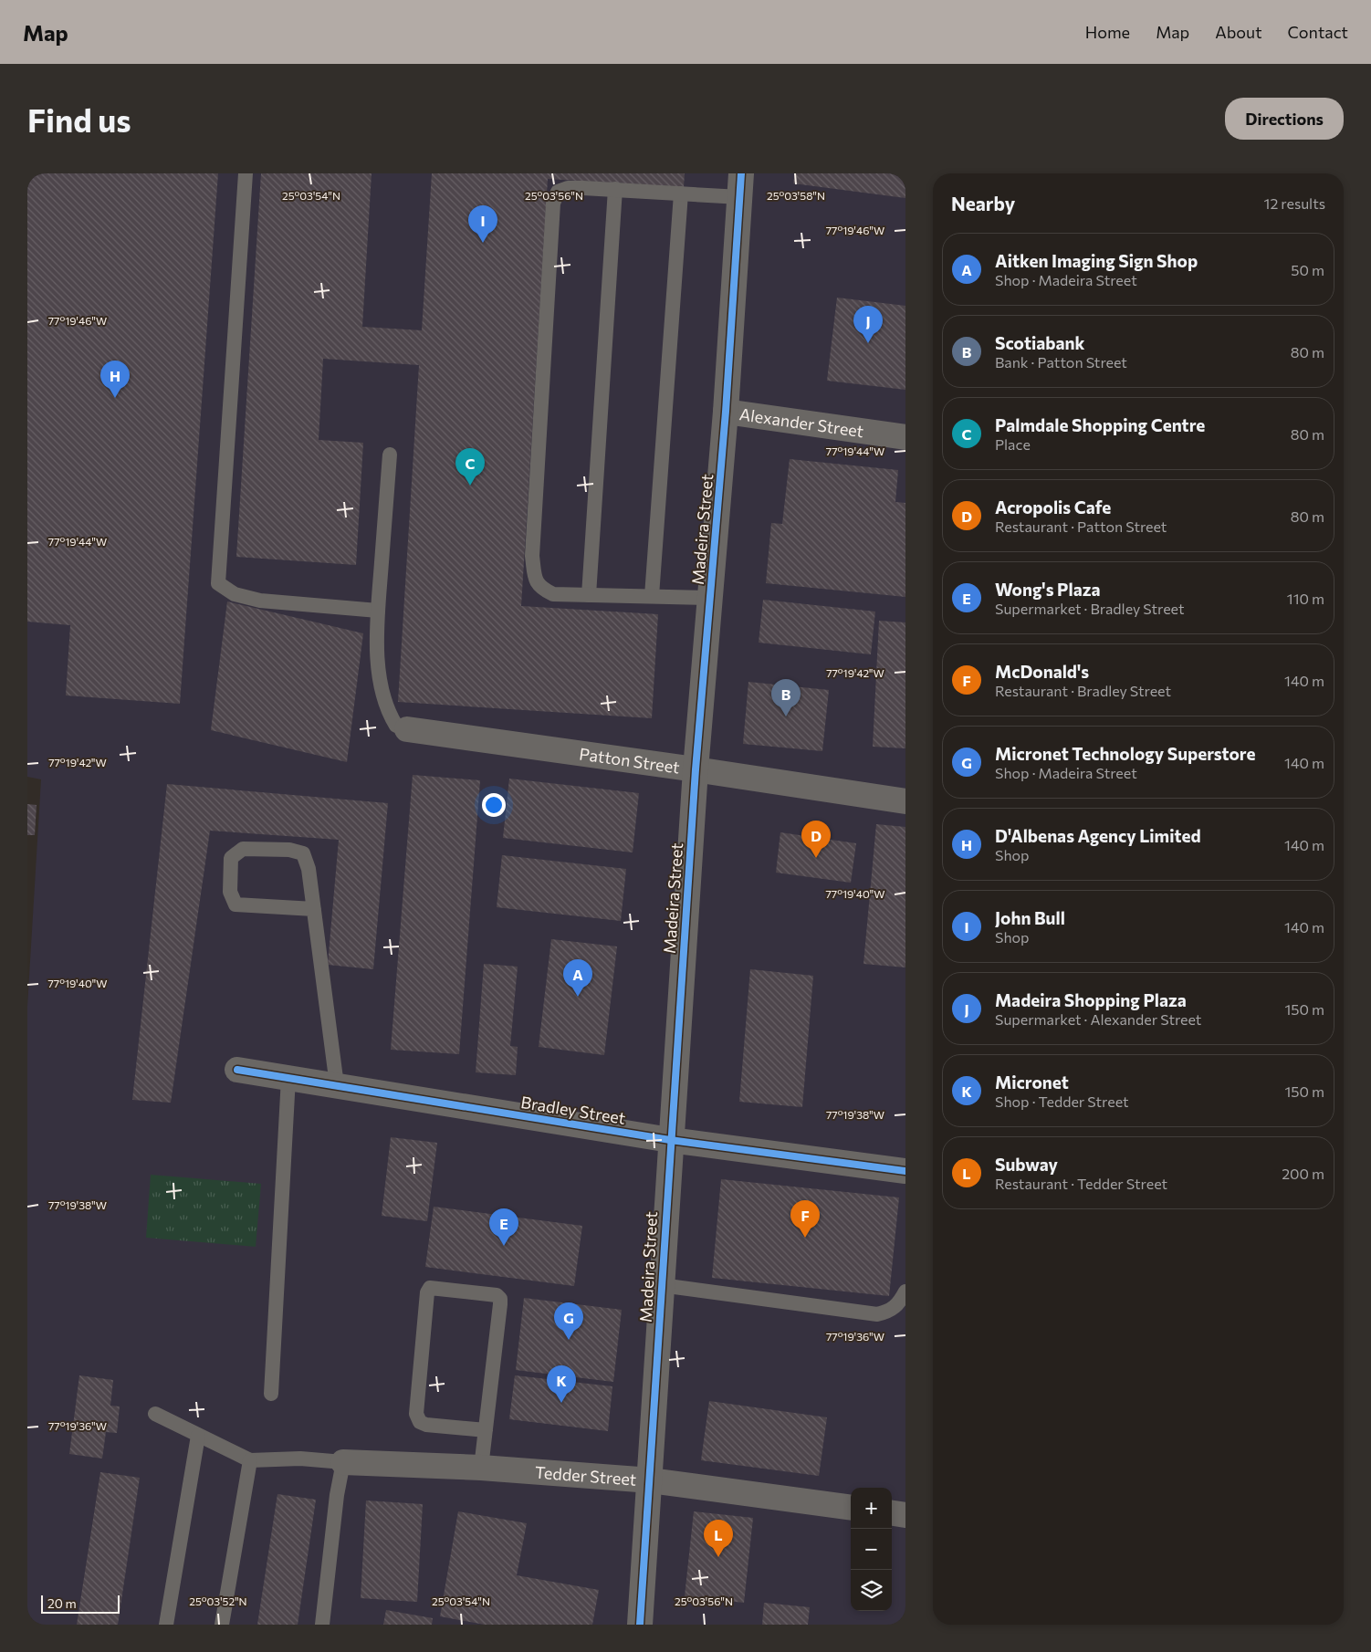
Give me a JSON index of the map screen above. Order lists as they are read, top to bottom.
{
  "streets": {
    "street": [
      "Alexander Street",
      "Madeira Street",
      "Patton Street",
      "Bradley Street",
      "Tedder Street"
    ]
  },
  "crossings": [
    ["Alexander Street", "Madeira Street"],
    ["Madeira Street", "Patton Street"],
    ["Madeira Street", "Bradley Street"],
    ["Madeira Street", "Tedder Street"]
  ],
  "scale_bar": "20 m",
  "page": {
    "header": "Map",
    "nav": [
      "Home",
      "Map",
      "About",
      "Contact"
    ],
    "buttons": "Directions",
    "title": "Find us",
    "heading": ["Nearby", "12 results"],
    "pins": [
      "I",
      "J",
      "H",
      "C",
      "B",
      "D",
      "A",
      "F",
      "E",
      "G",
      "K",
      "L"
    ],
    "list": [
      {
        "mark": "A",
        "name": "Aitken Imaging Sign Shop",
        "note": "Shop · Madeira Street",
        "value": "50 m"
      },
      {
        "mark": "B",
        "name": "Scotiabank",
        "note": "Bank · Patton Street",
        "value": "80 m"
      },
      {
        "mark": "C",
        "name": "Palmdale Shopping Centre",
        "note": "Place",
        "value": "80 m"
      },
      {
        "mark": "D",
        "name": "Acropolis Cafe",
        "note": "Restaurant · Patton Street",
        "value": "80 m"
      },
      {
        "mark": "E",
        "name": "Wong's Plaza",
        "note": "Supermarket · Bradley Street",
        "value": "110 m"
      },
      {
        "mark": "F",
        "name": "McDonald's",
        "note": "Restaurant · Bradley Street",
        "value": "140 m"
      },
      {
        "mark": "G",
        "name": "Micronet Technology Superstore",
        "note": "Shop · Madeira Street",
        "value": "140 m"
      },
      {
        "mark": "H",
        "name": "D'Albenas Agency Limited",
        "note": "Shop",
        "value": "140 m"
      },
      {
        "mark": "I",
        "name": "John Bull",
        "note": "Shop",
        "value": "140 m"
      },
      {
        "mark": "J",
        "name": "Madeira Shopping Plaza",
        "note": "Supermarket · Alexander Street",
        "value": "150 m"
      },
      {
        "mark": "K",
        "name": "Micronet",
        "note": "Shop · Tedder Street",
        "value": "150 m"
      },
      {
        "mark": "L",
        "name": "Subway",
        "note": "Restaurant · Tedder Street",
        "value": "200 m"
      }
    ],
    "map_buttons": ["+", "−"],
    "scale": "20 m"
  },
  "coordinates": [
    "25°03'54\"N",
    "25°03'56\"N",
    "25°03'58\"N",
    "77°19'46\"W",
    "77°19'44\"W",
    "77°19'42\"W",
    "77°19'40\"W",
    "77°19'38\"W",
    "77°19'36\"W",
    "25°03'52\"N"
  ]
}
